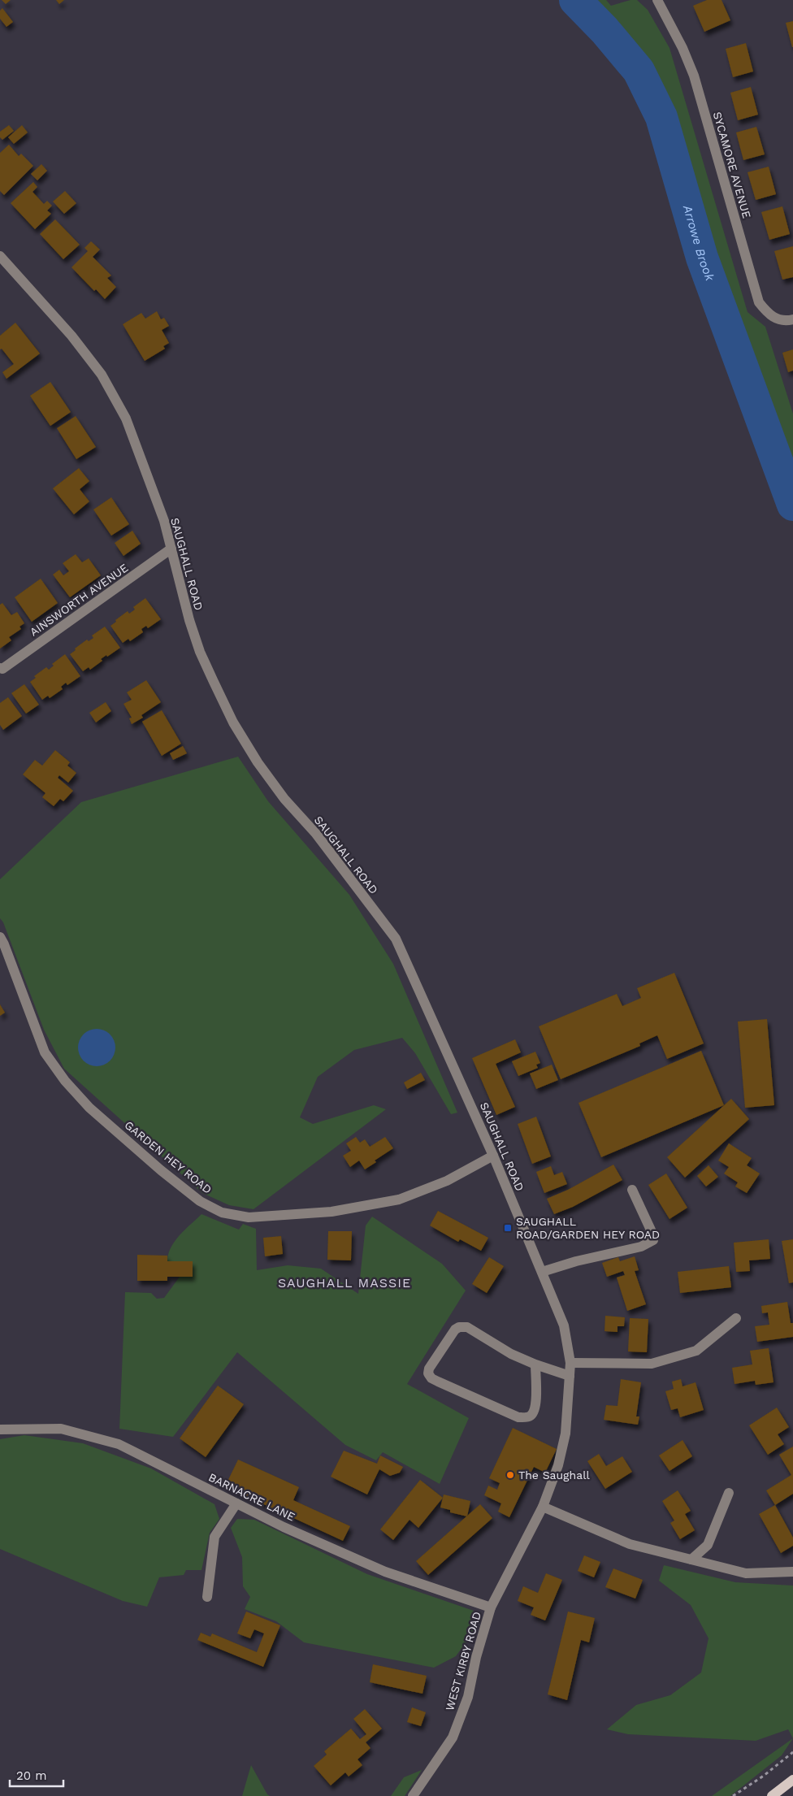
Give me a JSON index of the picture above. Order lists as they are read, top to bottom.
{
  "streets": {
    "street": [
      "SYCAMORE AVENUE",
      "SAUGHALL ROAD",
      "AINSWORTH AVENUE",
      "GARDEN HEY ROAD",
      "BARNACRE LANE",
      "WEST KIRBY ROAD"
    ]
  },
  "crossings": [
    ["SAUGHALL ROAD", "AINSWORTH AVENUE"],
    ["SAUGHALL ROAD", "GARDEN HEY ROAD"],
    ["SAUGHALL ROAD", "WEST KIRBY ROAD"],
    ["BARNACRE LANE", "WEST KIRBY ROAD"]
  ],
  "districts": ["SAUGHALL MASSIE"],
  "water": ["Arrowe Brook"],
  "places": {
    "transit": ["SAUGHALL ROAD/GARDEN HEY ROAD"],
    "other": ["The Saughall"]
  },
  "scale_bar": "20 m"
}
